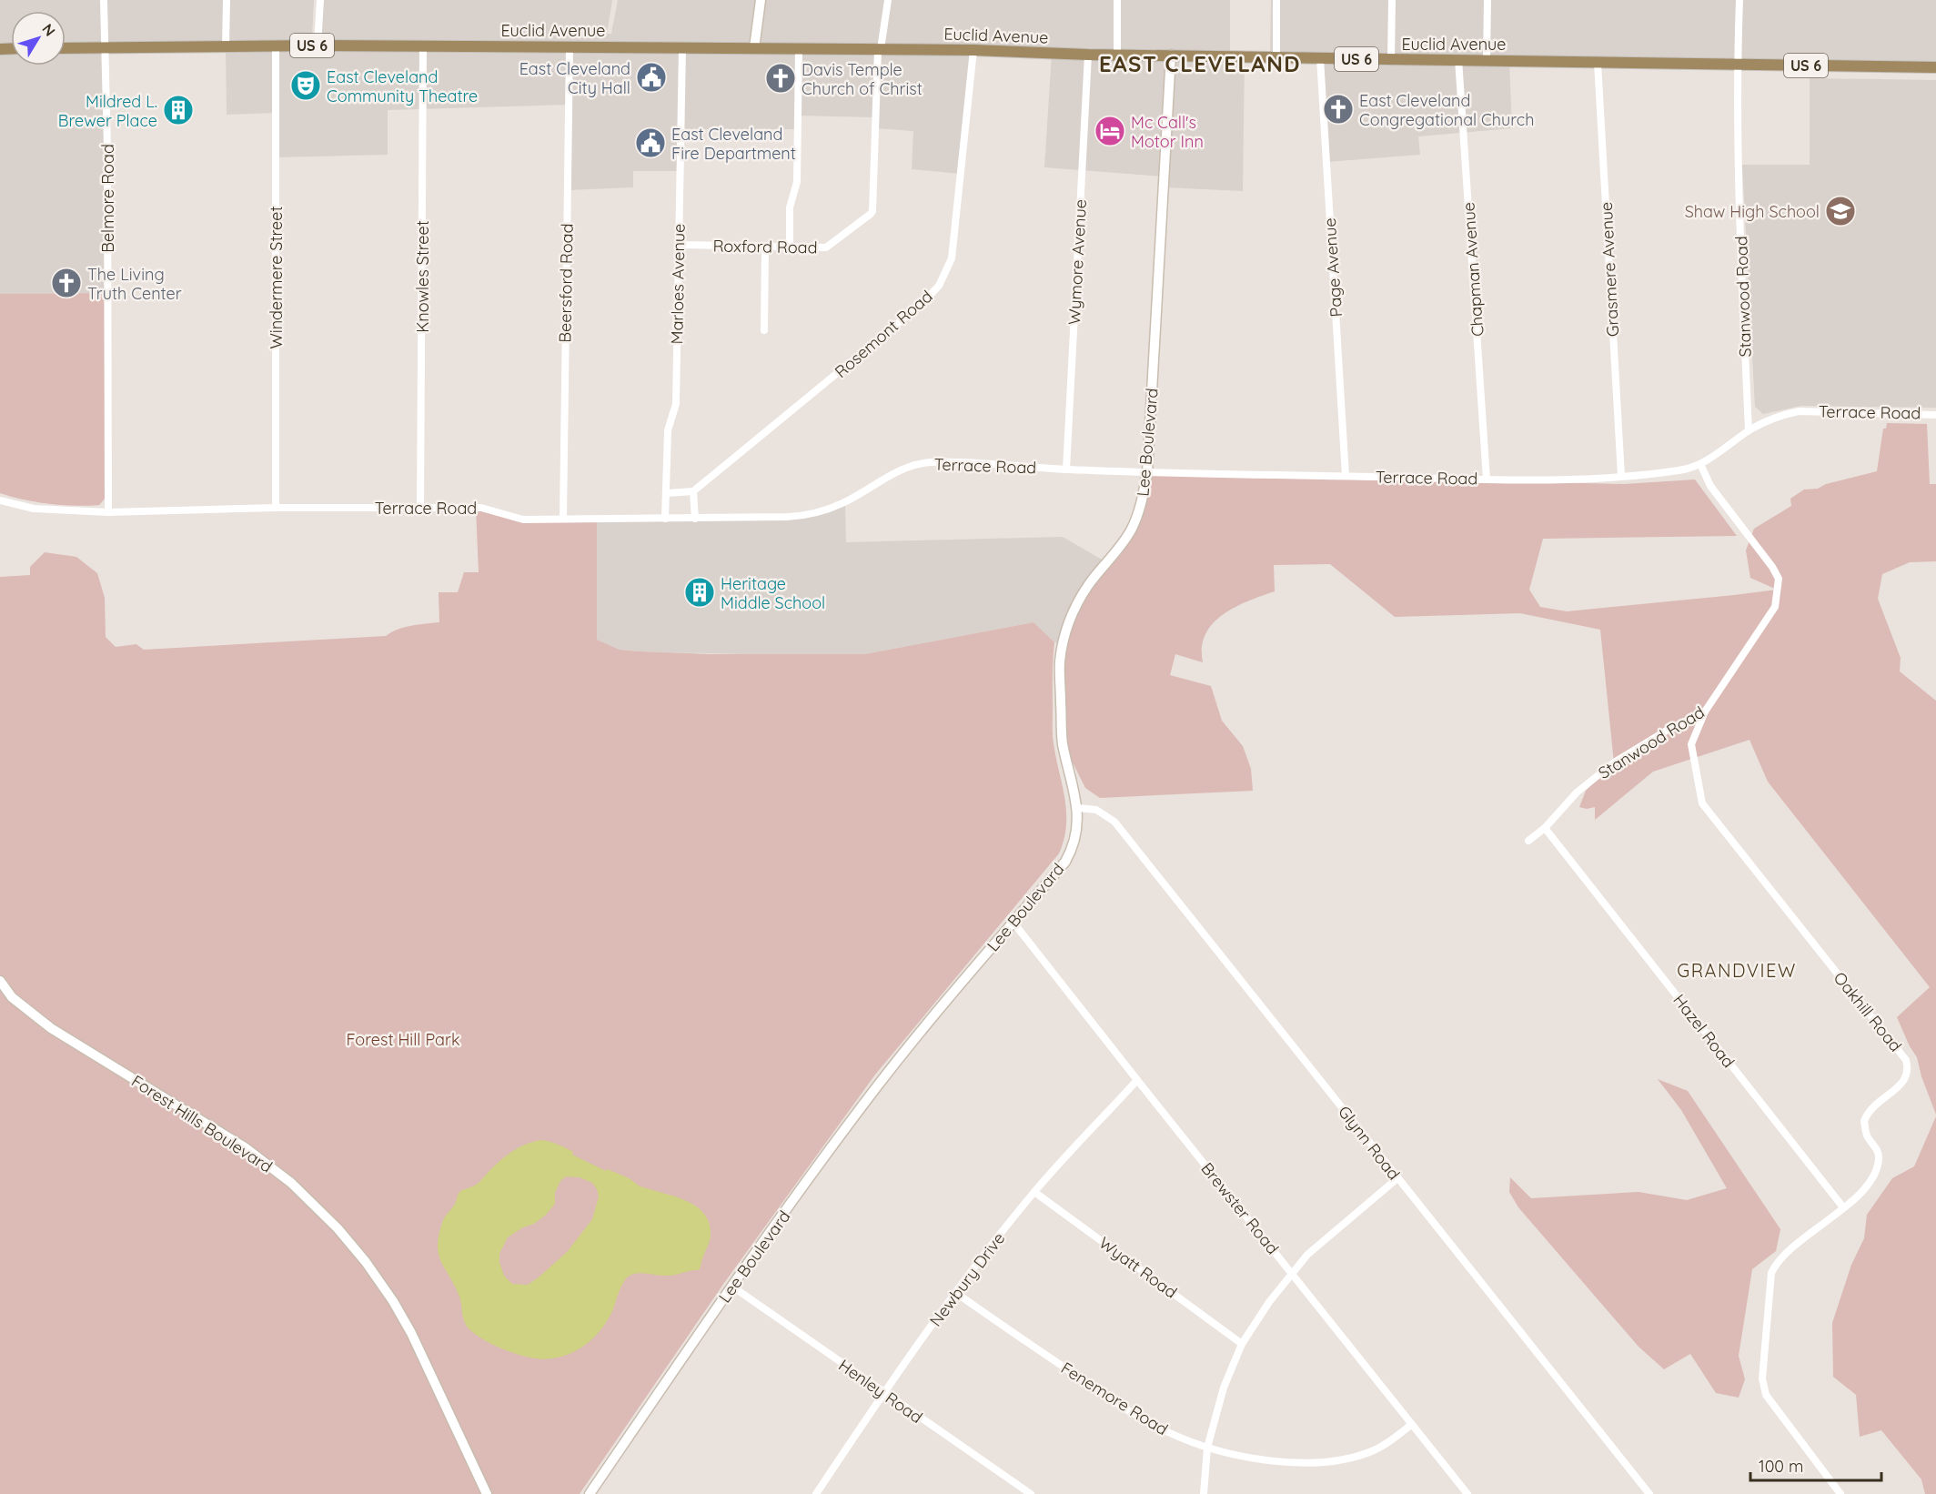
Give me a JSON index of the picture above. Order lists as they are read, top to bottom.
{
  "streets": {
    "main road": ["Euclid Avenue", "US 6"],
    "street": [
      "Belmore Road",
      "Roxford Road",
      "Wymore Avenue",
      "Page Avenue",
      "Chapman Avenue",
      "Grasmere Avenue",
      "Knowles Street",
      "Windermere Street",
      "Beersford Road",
      "Marloes Avenue",
      "Stanwood Road",
      "Rosemont Road",
      "Terrace Road",
      "Lee Boulevard",
      "Oakhill Road",
      "Hazel Road",
      "Forest Hills Boulevard",
      "Glynn Road",
      "Brewster Road",
      "Wyatt Road",
      "Newbury Drive",
      "Henley Road",
      "Fenemore Road"
    ]
  },
  "crossings": [
    ["Euclid Avenue", "Belmore Road"],
    ["Euclid Avenue", "Roxford Road"],
    ["Euclid Avenue", "Wymore Avenue"],
    ["Euclid Avenue", "Page Avenue"],
    ["Euclid Avenue", "Chapman Avenue"],
    ["Euclid Avenue", "Grasmere Avenue"],
    ["Euclid Avenue", "Knowles Street"],
    ["Euclid Avenue", "Windermere Street"],
    ["Euclid Avenue", "Beersford Road"],
    ["Euclid Avenue", "Marloes Avenue"],
    ["Euclid Avenue", "Stanwood Road"],
    ["Euclid Avenue", "Rosemont Road"],
    ["Euclid Avenue", "Lee Boulevard"],
    ["Belmore Road", "Terrace Road"],
    ["Roxford Road", "Marloes Avenue"],
    ["Wymore Avenue", "Terrace Road"],
    ["Page Avenue", "Terrace Road"],
    ["Chapman Avenue", "Terrace Road"],
    ["Grasmere Avenue", "Terrace Road"],
    ["Knowles Street", "Terrace Road"],
    ["Windermere Street", "Terrace Road"],
    ["Beersford Road", "Terrace Road"],
    ["Marloes Avenue", "Terrace Road"],
    ["Stanwood Road", "Terrace Road"],
    ["Stanwood Road", "Oakhill Road"],
    ["Stanwood Road", "Hazel Road"],
    ["Terrace Road", "Lee Boulevard"],
    ["Lee Boulevard", "Glynn Road"],
    ["Lee Boulevard", "Brewster Road"],
    ["Lee Boulevard", "Henley Road"],
    ["Oakhill Road", "Hazel Road"],
    ["Brewster Road", "Newbury Drive"],
    ["Brewster Road", "Fenemore Road"],
    ["Wyatt Road", "Newbury Drive"],
    ["Newbury Drive", "Henley Road"],
    ["Newbury Drive", "Fenemore Road"]
  ],
  "districts": ["EAST CLEVELAND", "GRANDVIEW"],
  "parks": ["Forest Hill Park"],
  "places": {
    "public building": ["East Cleveland City Hall", "East Cleveland Fire Department"],
    "church": ["Davis Temple Church of Christ", "East Cleveland Congregational Church", "The Living Truth Center"],
    "theatre": ["East Cleveland Community Theatre"],
    "building": ["Mildred L. Brewer Place", "Heritage Middle School"],
    "hotel": ["Mc Call's Motor Inn"],
    "school or university": ["Shaw High School"]
  },
  "scale_bar": "100 m",
  "north": "top right"
}
